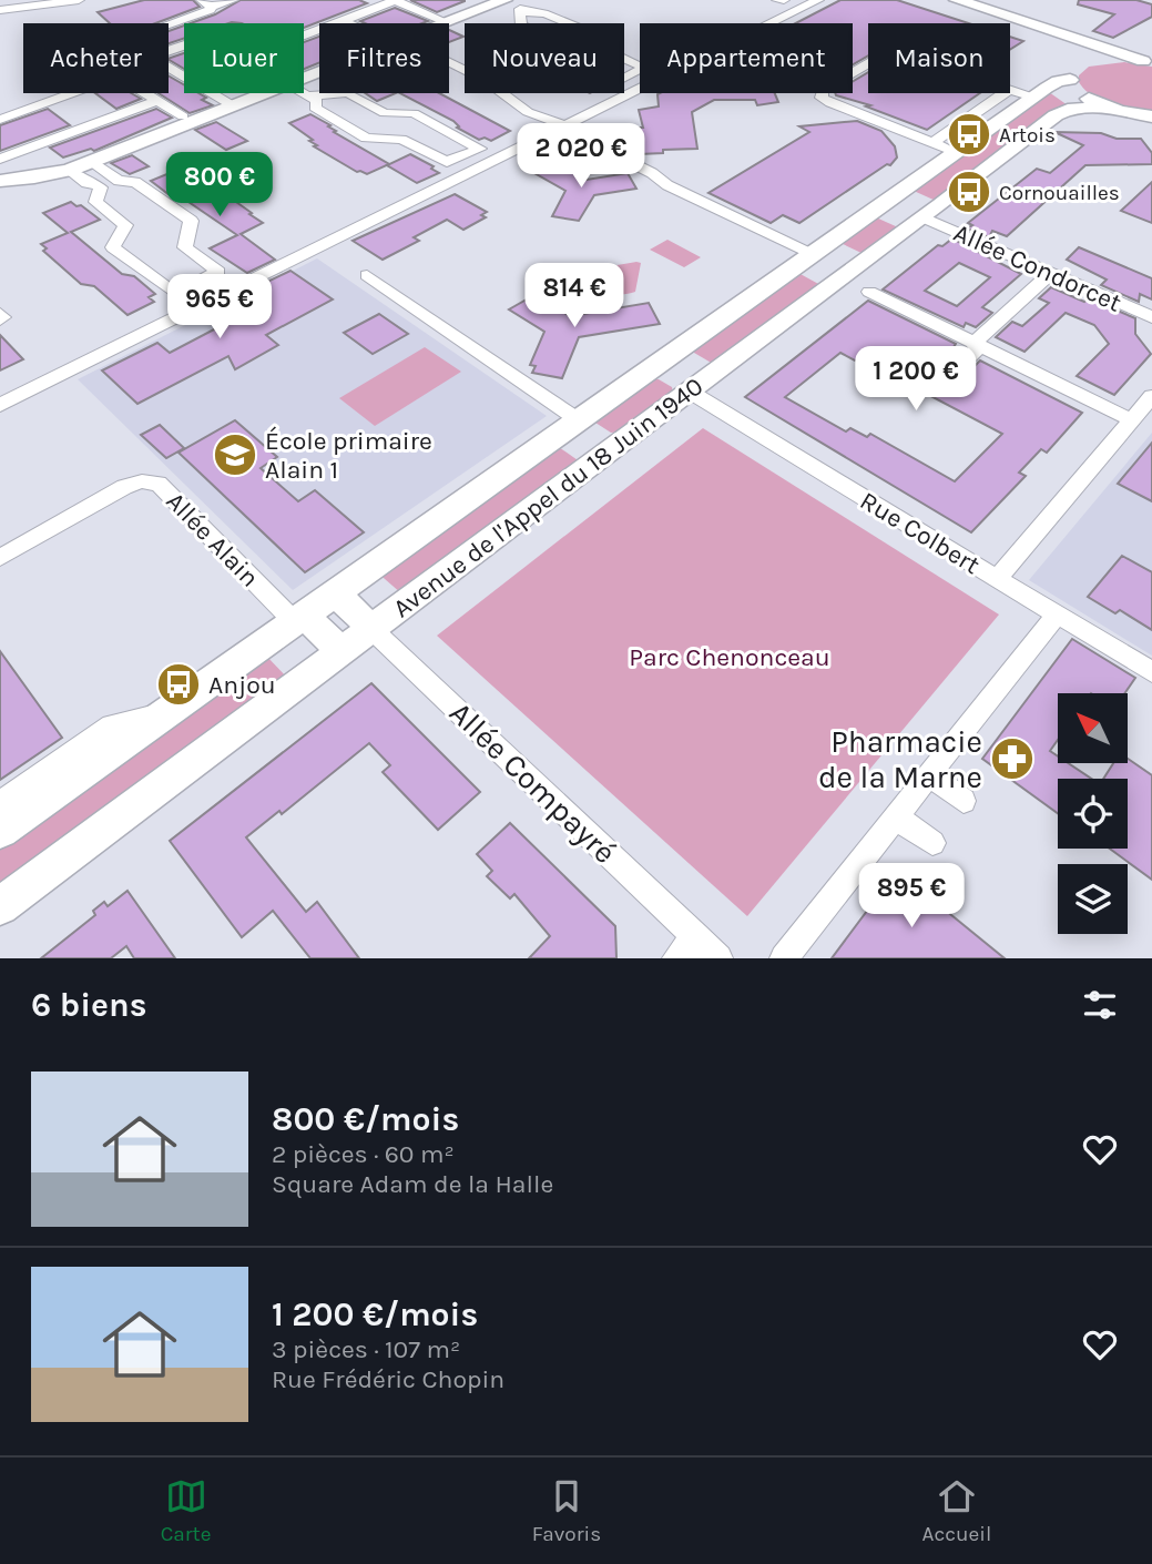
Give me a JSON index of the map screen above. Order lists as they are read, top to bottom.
{
  "streets": {
    "street": [
      "Allée Condorcet",
      "Avenue de l'Appel du 18 Juin 1940",
      "Rue Colbert",
      "Allée Alain",
      "Allée Compayré"
    ]
  },
  "crossings": [
    ["Allée Condorcet", "Avenue de l'Appel du 18 Juin 1940"],
    ["Avenue de l'Appel du 18 Juin 1940", "Rue Colbert"],
    ["Avenue de l'Appel du 18 Juin 1940", "Allée Alain"],
    ["Avenue de l'Appel du 18 Juin 1940", "Allée Compayré"]
  ],
  "parks": ["Parc Chenonceau"],
  "places": {
    "bus stop": ["Artois", "Cornouailles", "Anjou"],
    "school or university": ["École primaire Alain 1"],
    "pharmacy": ["Pharmacie de la Marne"]
  },
  "north": "top left",
  "page": {
    "chip": [
      "Acheter",
      "Louer",
      "Filtres",
      "Nouveau",
      "Appartement",
      "Maison"
    ],
    "price": [
      "2 020 €",
      "800 €",
      "814 €",
      "965 €",
      "1 200 €",
      "895 €"
    ],
    "heading": "6 biens",
    "list": [
      {
        "name": "800 €/mois",
        "note": "2 pièces · 60 m² · Square Adam de la Halle"
      },
      {
        "name": "1 200 €/mois",
        "note": "3 pièces · 107 m² · Rue Frédéric Chopin"
      }
    ],
    "tabs": ["Carte", "Favoris", "Accueil"]
  }
}
